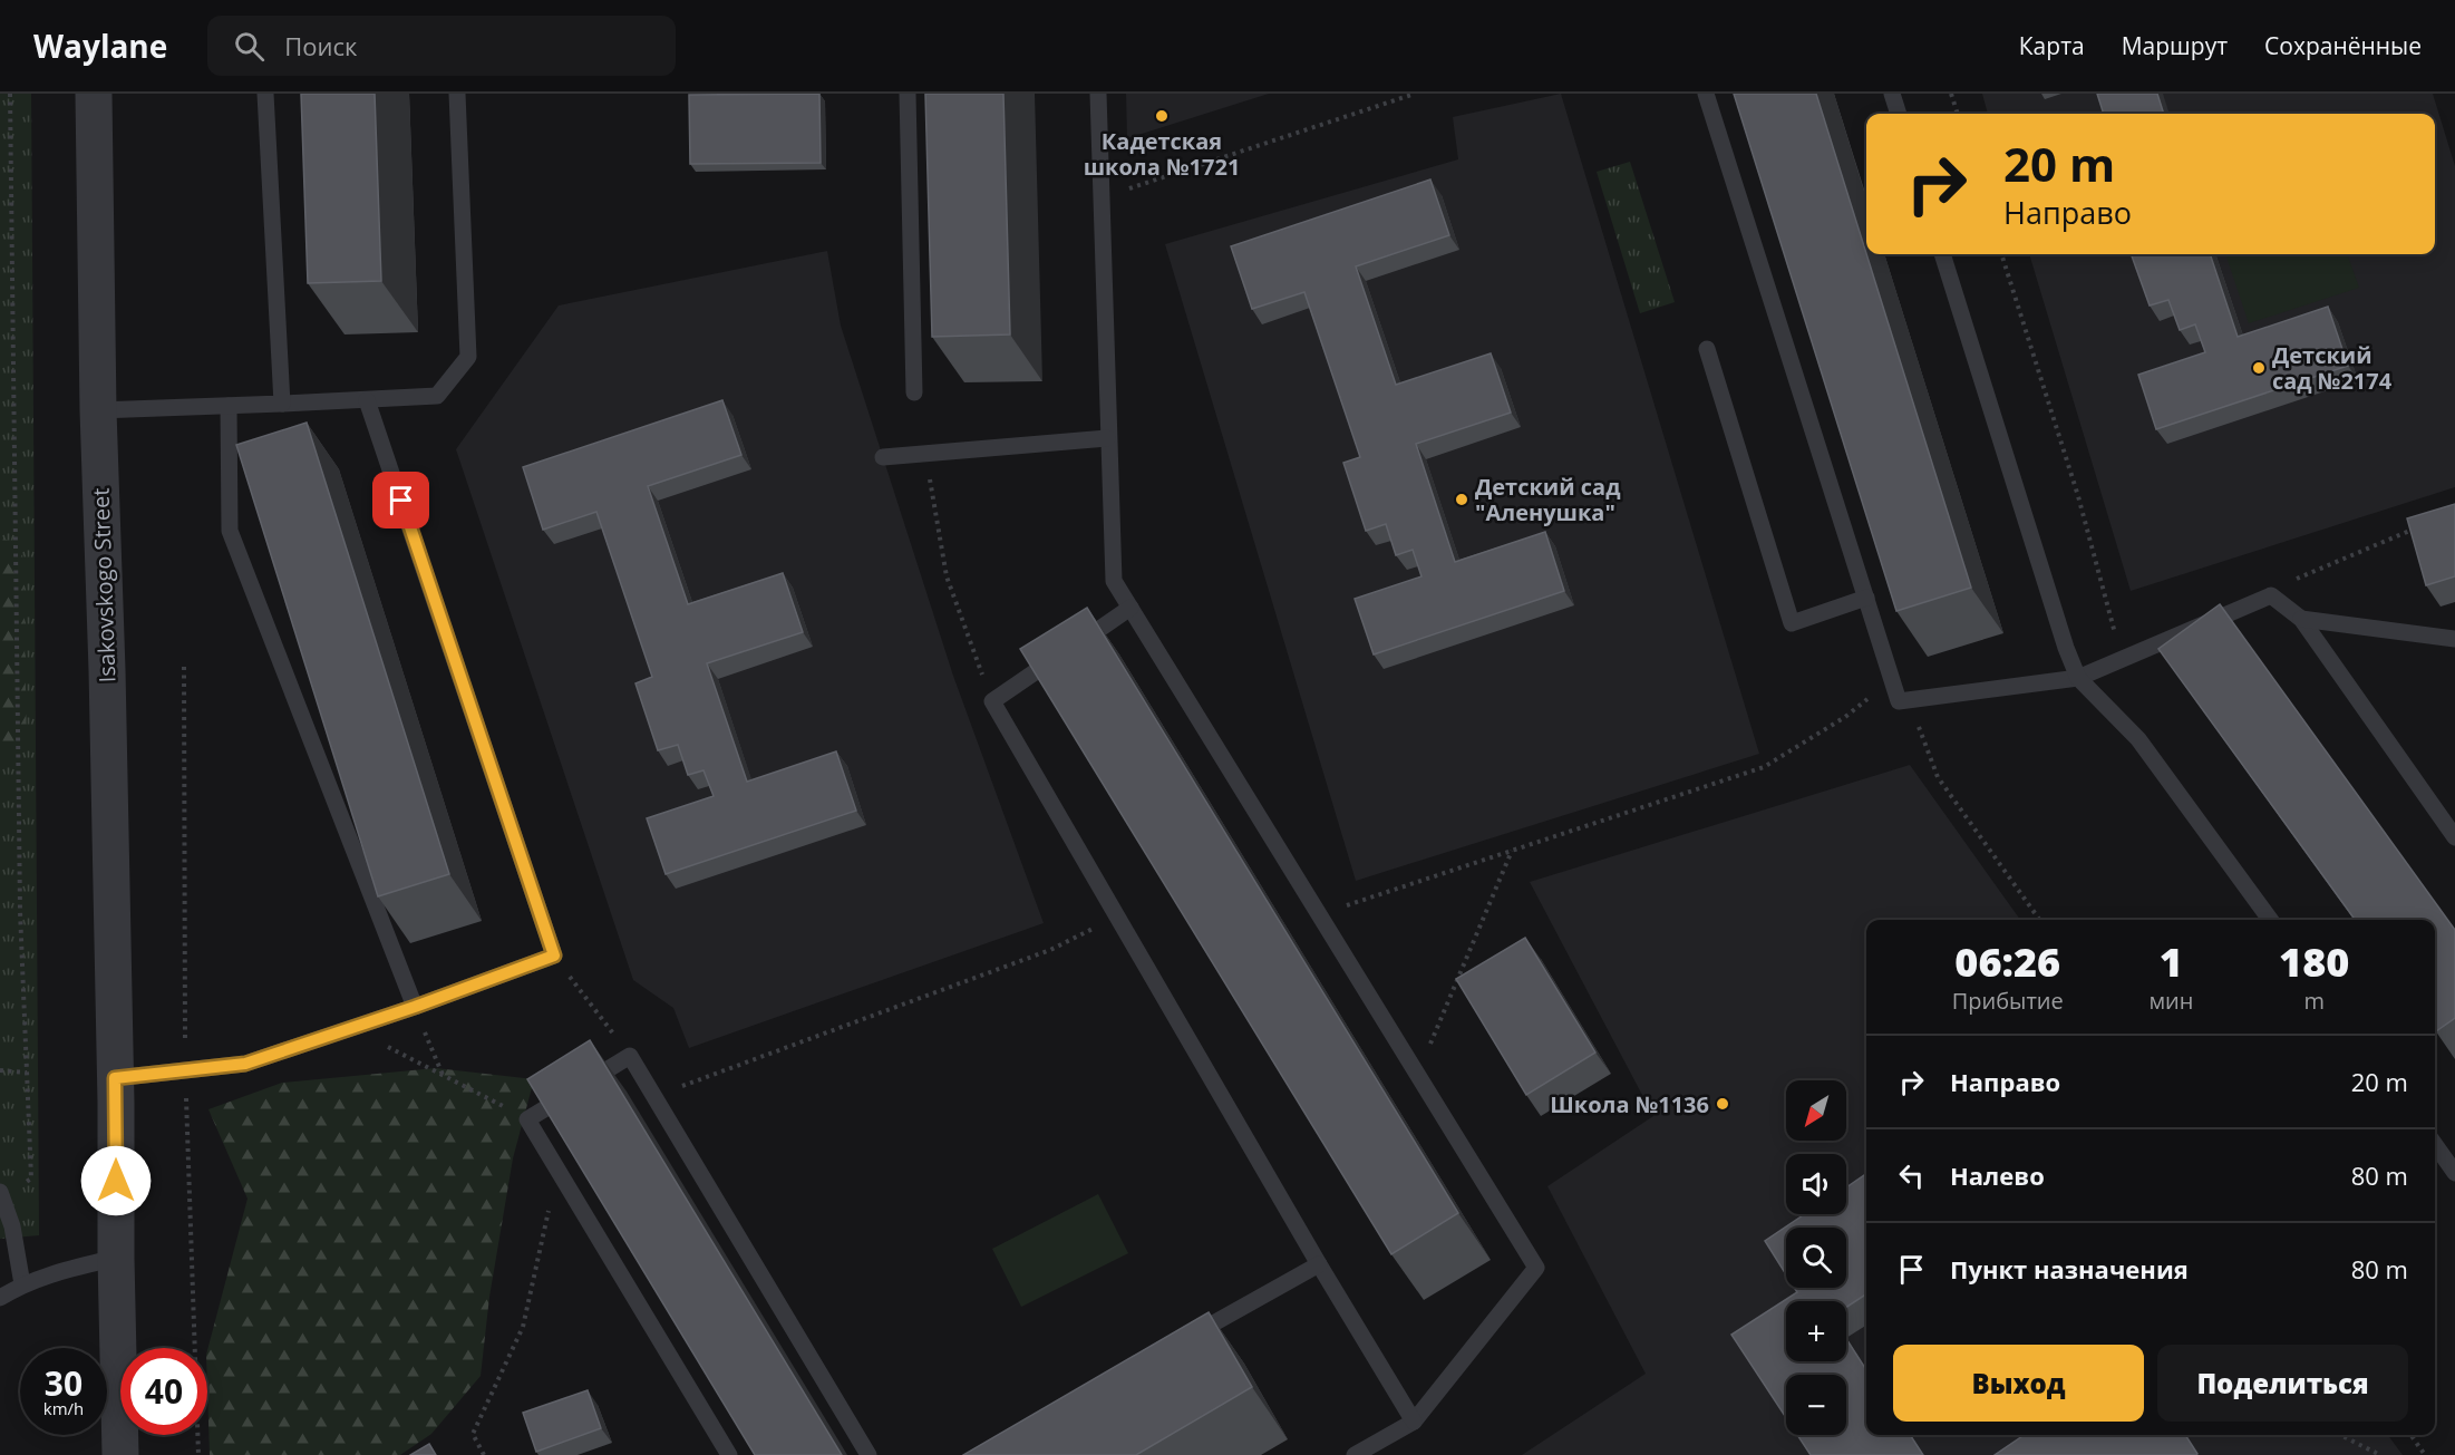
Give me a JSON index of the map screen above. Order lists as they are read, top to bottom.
{
  "streets": {
    "street": ["Isakovskogo Street"]
  },
  "places": [
    "Кадетская школа №1721",
    "Детский сад №2174",
    "Детский сад \"Аленушка\"",
    "Школа №1136"
  ],
  "north": "bottom left",
  "page": {
    "header": "Waylane",
    "search": "Поиск",
    "nav": ["Карта", "Маршрут", "Сохранённые"],
    "turn": ["20 m", "Направо"],
    "eta": [
      "06:26",
      "Прибытие",
      "1",
      "мин",
      "180",
      "m"
    ],
    "list": [
      {
        "name": "Направо",
        "value": "20 m"
      },
      {
        "name": "Налево",
        "value": "80 m"
      },
      {
        "name": "Пункт назначения",
        "value": "80 m"
      }
    ],
    "map_buttons": ["+", "−"],
    "buttons": ["Выход", "Поделиться"],
    "speed": "30 km/h",
    "limit": "40"
  }
}
